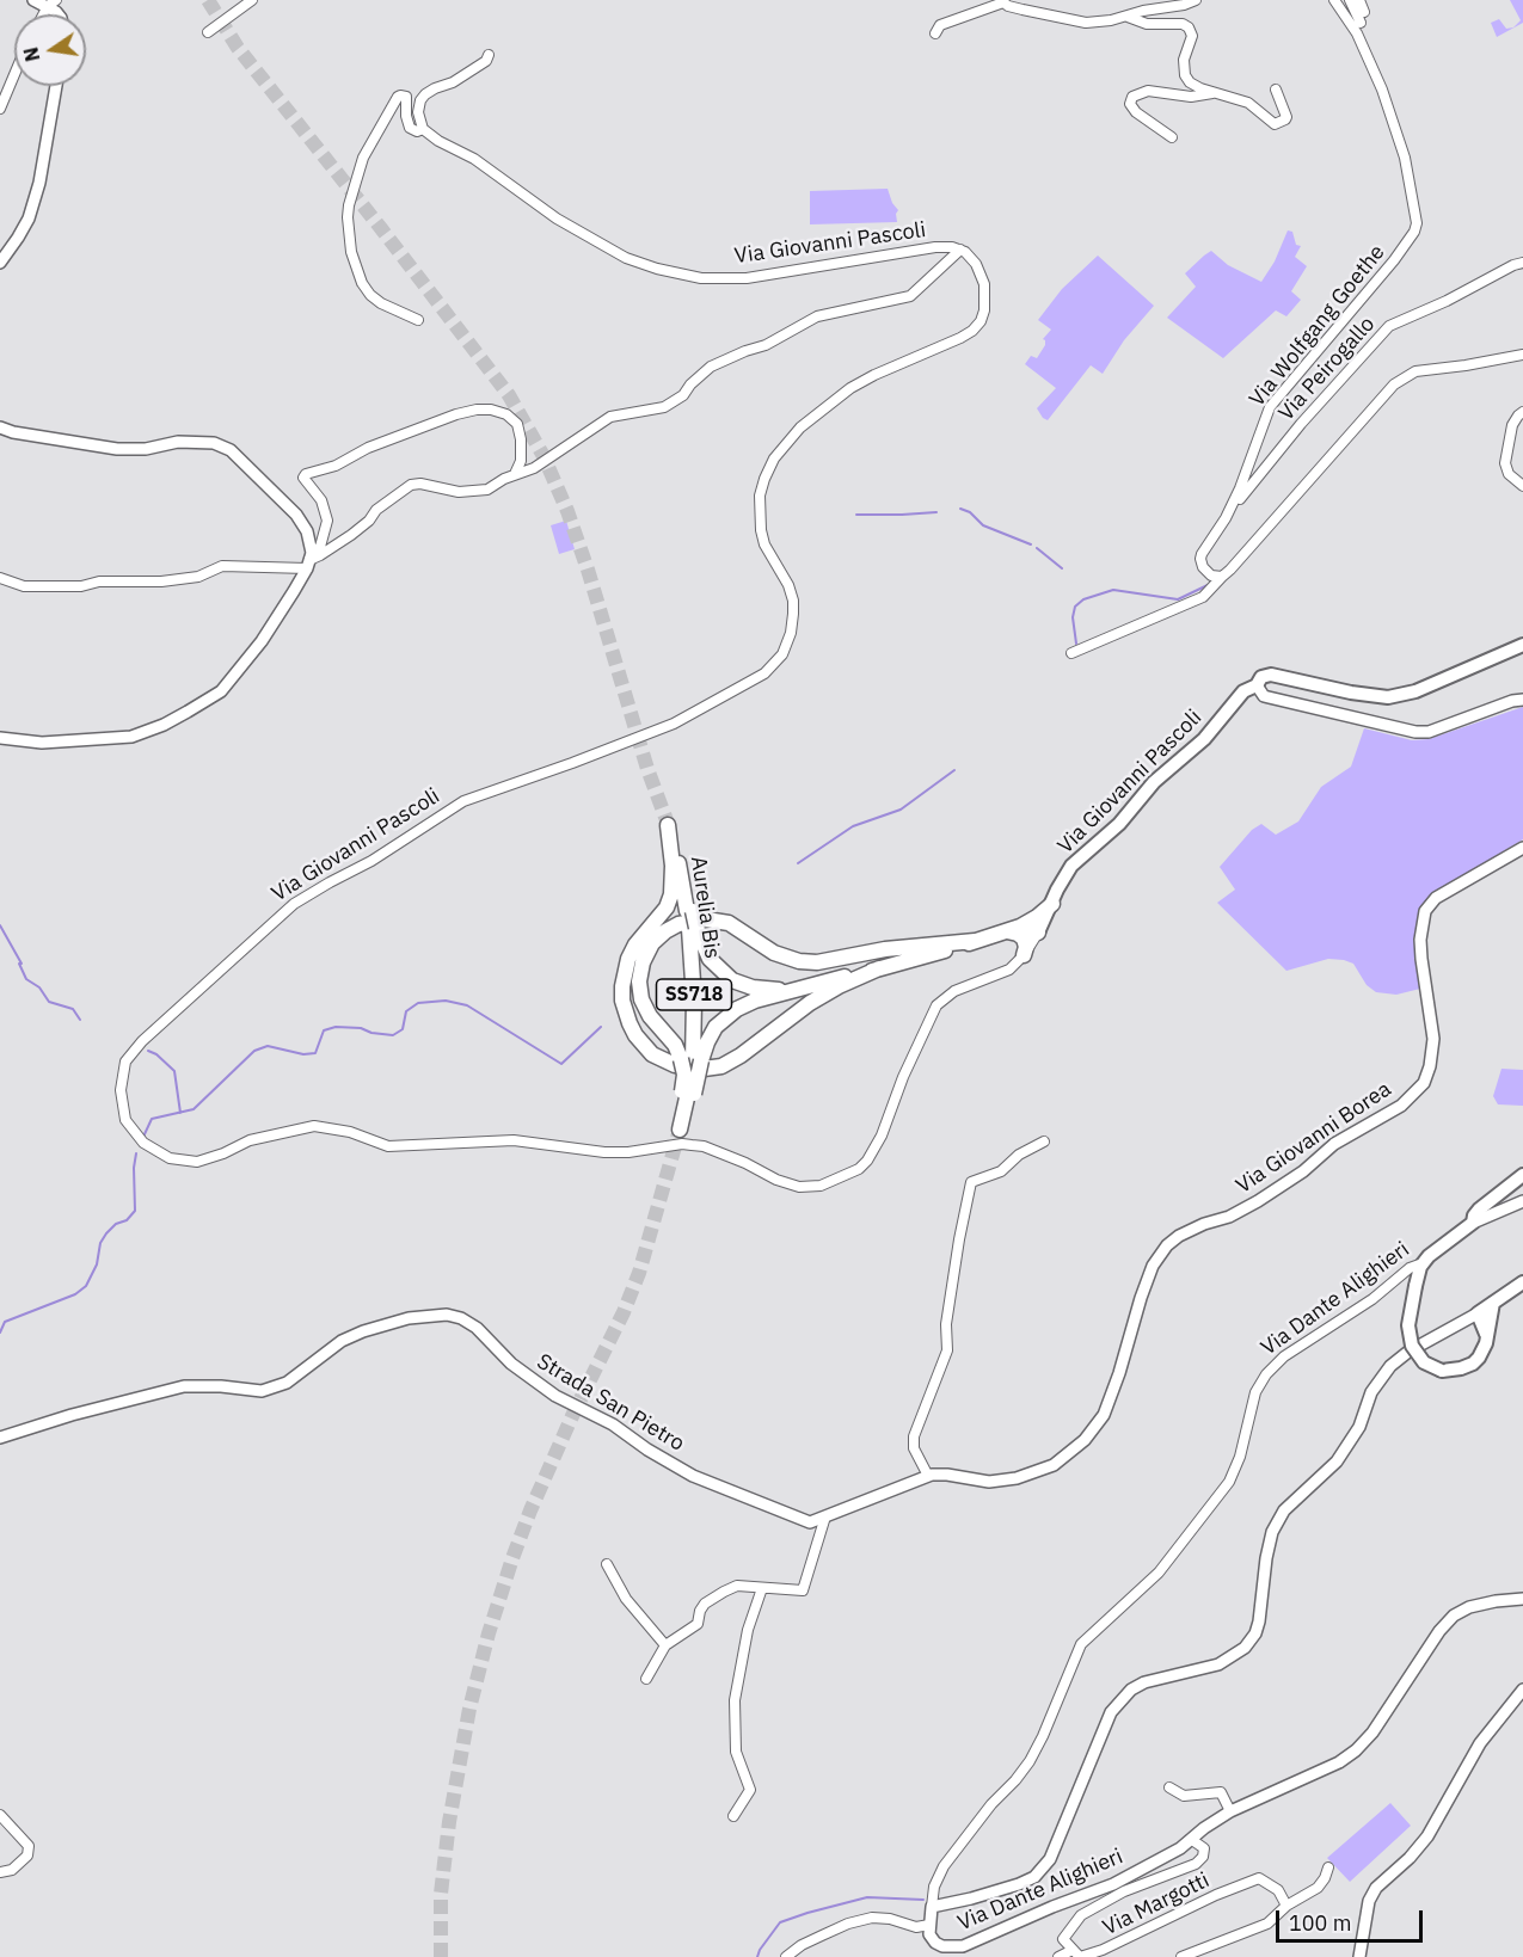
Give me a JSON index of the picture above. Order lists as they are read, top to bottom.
{
  "streets": {
    "highway": ["Aurelia Bis", "SS718"],
    "main road": ["Via Giovanni Pascoli", "Via Dante Alighieri"],
    "street": [
      "Via Wolfgang Goethe",
      "Via Peirogallo",
      "Via Giovanni Borea",
      "Strada San Pietro",
      "Via Margotti"
    ]
  },
  "crossings": [
    ["Via Wolfgang Goethe", "Via Peirogallo"],
    ["Via Giovanni Borea", "Strada San Pietro"],
    ["Via Dante Alighieri", "Via Margotti"]
  ],
  "scale_bar": "100 m",
  "north": "left"
}
